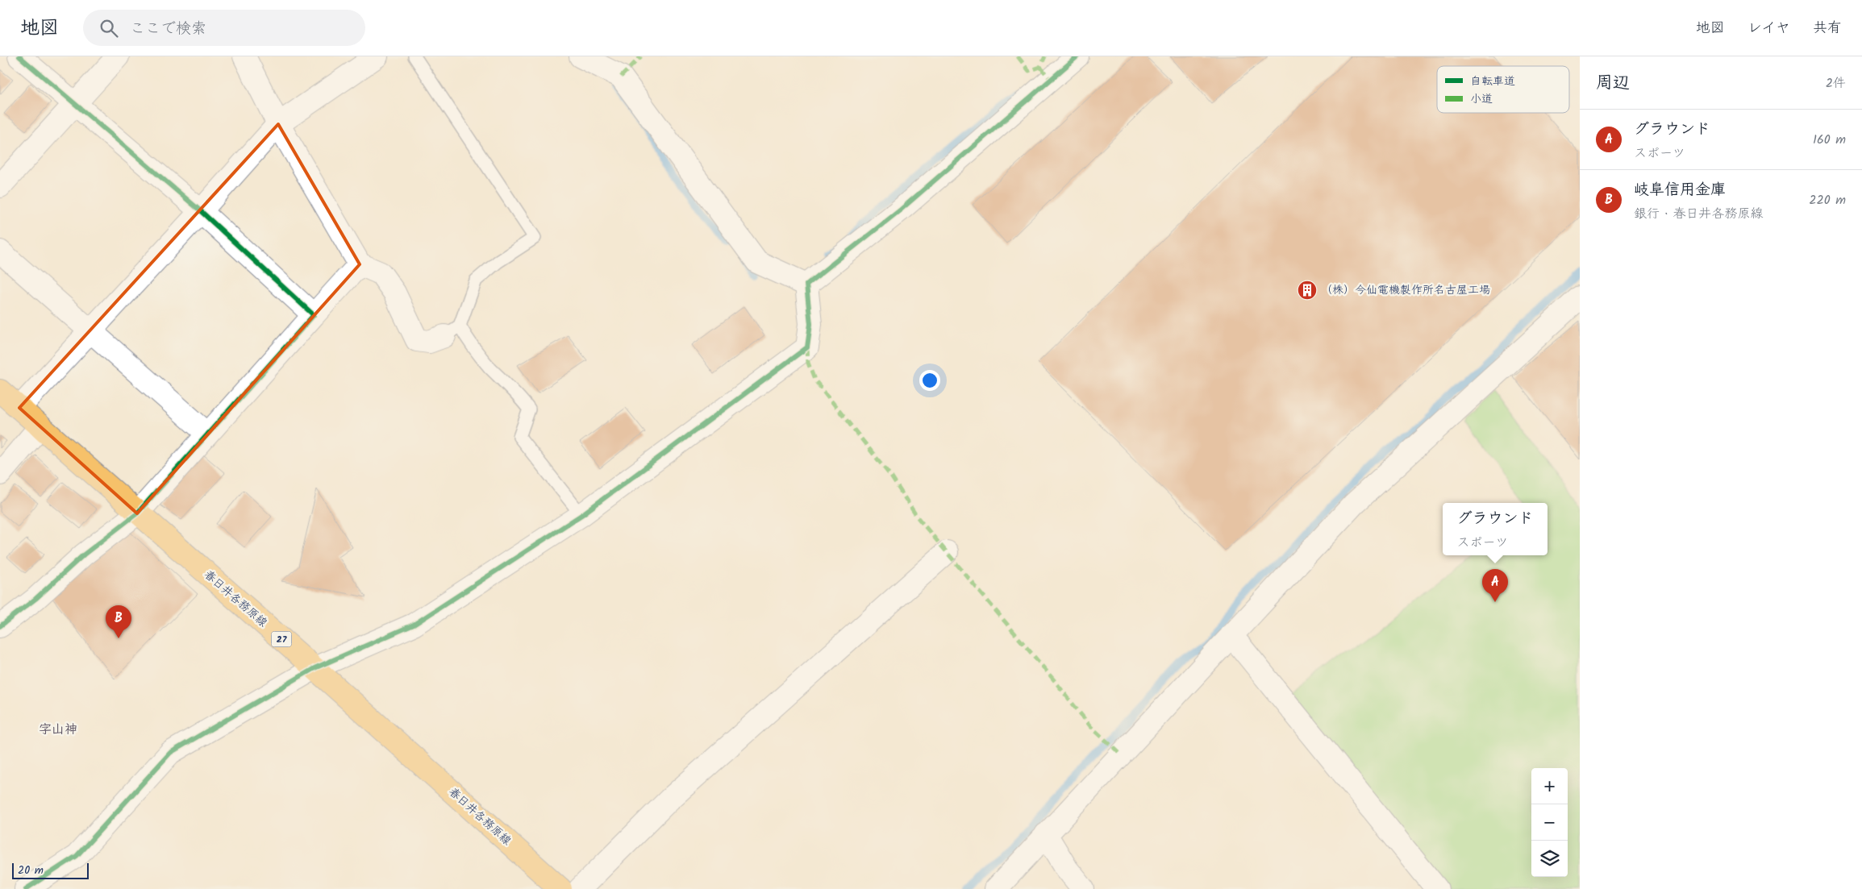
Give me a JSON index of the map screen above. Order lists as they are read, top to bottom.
{
  "streets": {
    "main road": ["春日井各務原線", "27"]
  },
  "districts": ["字山神"],
  "places": {
    "building": ["（株）今仙電機製作所名古屋工場"]
  },
  "legend": ["自転車道", "小道"],
  "scale_bar": "20 m",
  "page": {
    "header": "地図",
    "search": "ここで検索",
    "nav": ["地図", "レイヤ", "共有"],
    "heading": ["周辺", "2件"],
    "list": [
      {
        "mark": "A",
        "name": "グラウンド",
        "note": "スポーツ",
        "value": "160 m"
      },
      {
        "mark": "B",
        "name": "岐阜信用金庫",
        "note": "銀行 · 春日井各務原線",
        "value": "220 m"
      }
    ],
    "popup": ["グラウンド", "スポーツ"],
    "pins": ["A", "B"],
    "map_buttons": ["+", "−"],
    "scale": "20 m"
  }
}
